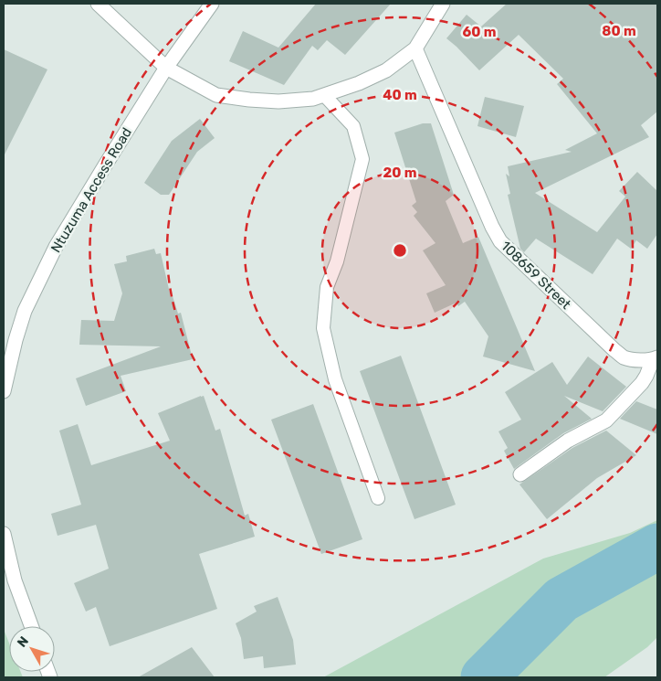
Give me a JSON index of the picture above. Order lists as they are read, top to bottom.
{
  "streets": {
    "street": ["Ntuzuma Access Road", "108659 Street"]
  },
  "north": "top left",
  "rings": [
    "80 m",
    "60 m",
    "40 m",
    "20 m"
  ]
}
